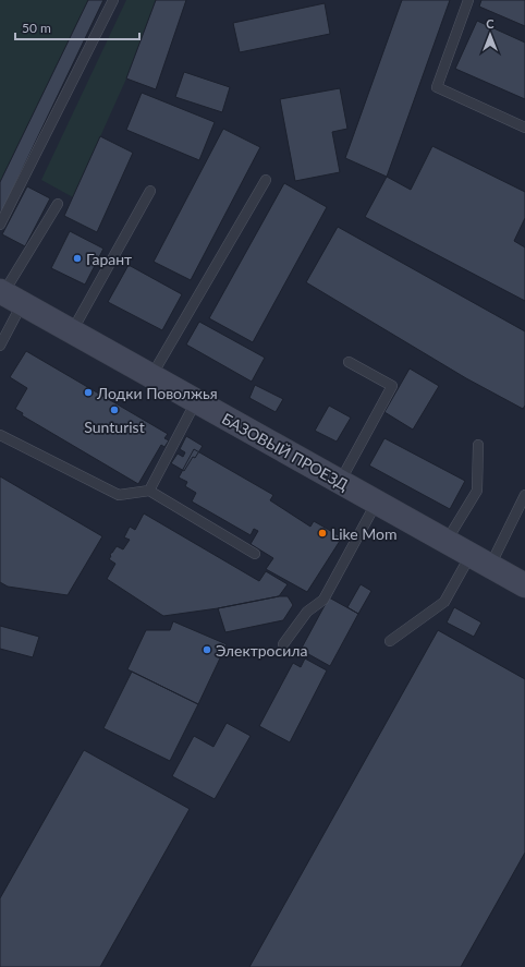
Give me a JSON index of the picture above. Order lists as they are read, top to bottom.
{
  "streets": {
    "street": ["БАЗОВЫЙ ПРОЕЗД"]
  },
  "places": [
    "Гарант",
    "Лодки Поволжья",
    "Sunturist",
    "Like Mom",
    "Электросила"
  ],
  "scale_bar": "50 m",
  "north": "top"
}
